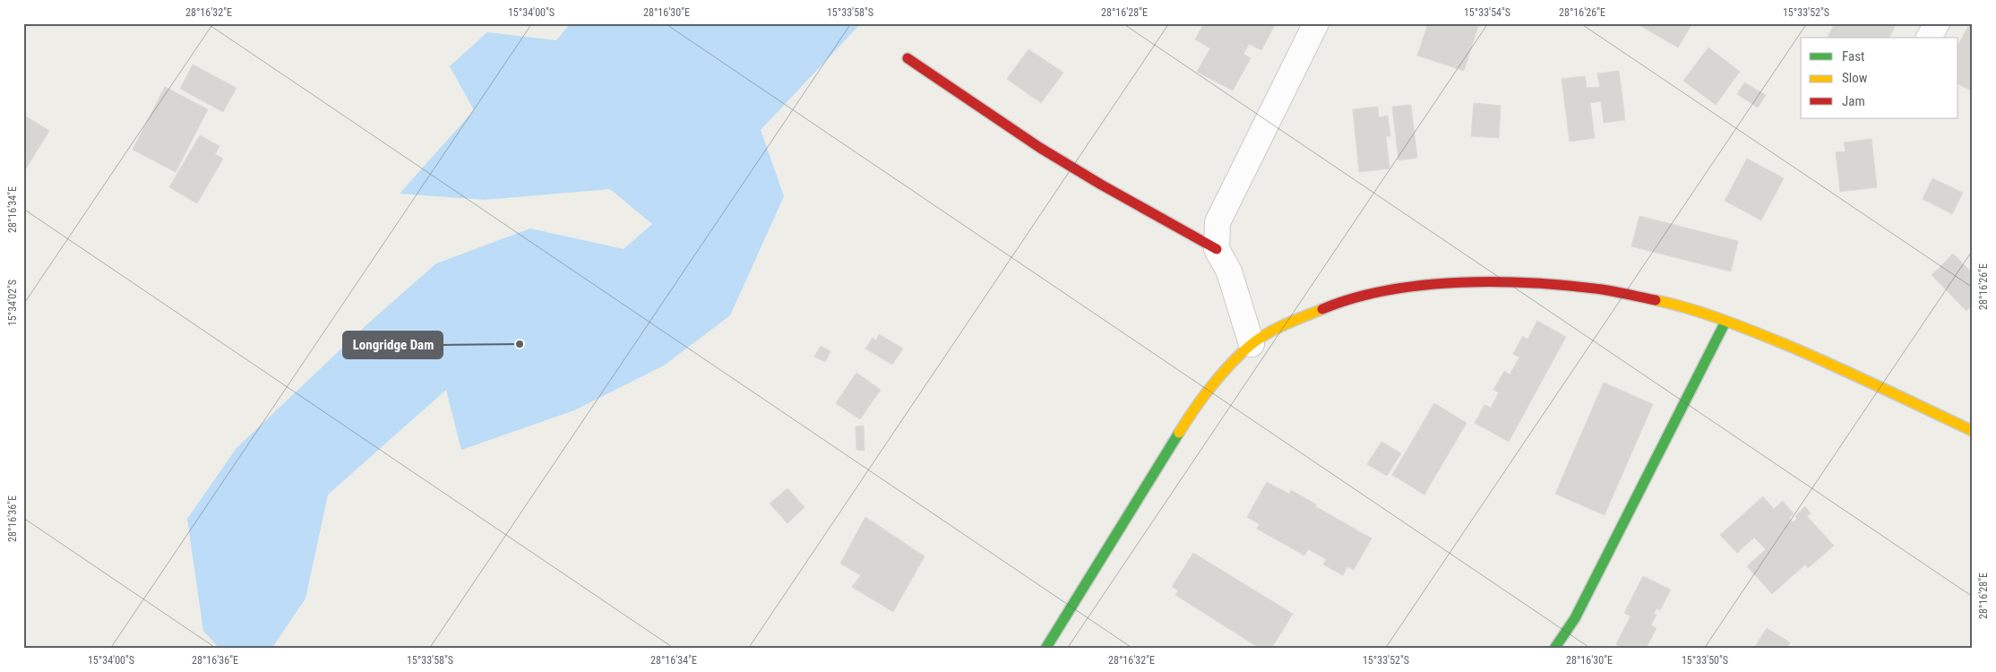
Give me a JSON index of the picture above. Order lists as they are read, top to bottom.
{
  "places": ["Longridge Dam"],
  "legend": ["Fast", "Slow", "Jam"],
  "coordinates": [
    "28°16'32\"E",
    "15°34'00\"S",
    "28°16'30\"E",
    "15°33'58\"S",
    "28°16'28\"E",
    "15°33'54\"S",
    "28°16'26\"E",
    "15°33'52\"S",
    "28°16'34\"E",
    "15°34'02\"S",
    "28°16'36\"E",
    "15°33'50\"S"
  ]
}
